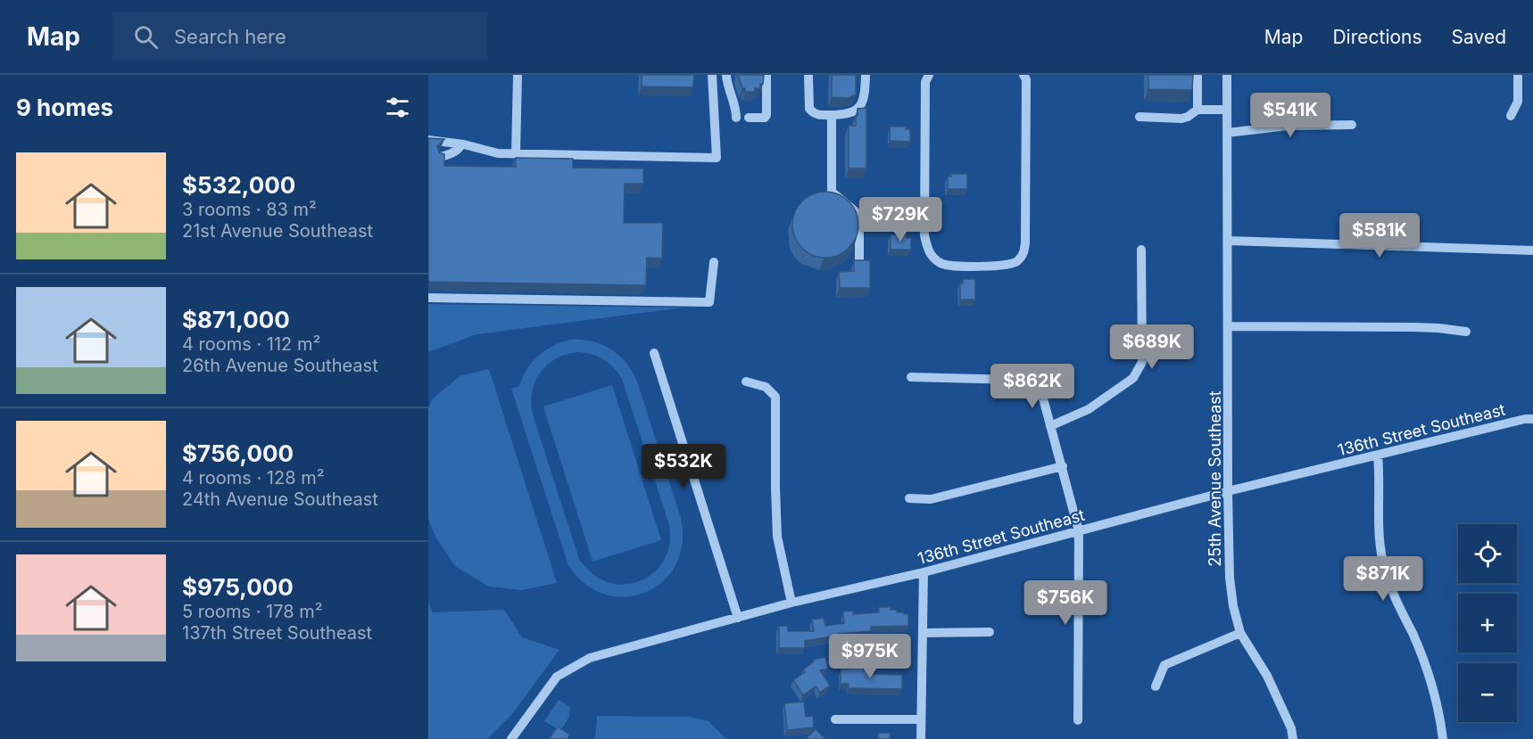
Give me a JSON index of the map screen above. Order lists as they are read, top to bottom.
{
  "streets": {
    "street": ["136th Street Southeast", "25th Avenue Southeast"]
  },
  "crossings": [
    ["136th Street Southeast", "25th Avenue Southeast"]
  ],
  "page": {
    "header": "Map",
    "search": "Search here",
    "nav": ["Map", "Directions", "Saved"],
    "heading": "9 homes",
    "price": [
      "$541K",
      "$729K",
      "$581K",
      "$689K",
      "$862K",
      "$532K",
      "$871K",
      "$756K",
      "$975K"
    ],
    "list": [
      {
        "name": "$532,000",
        "note": "3 rooms · 83 m² · 21st Avenue Southeast"
      },
      {
        "name": "$871,000",
        "note": "4 rooms · 112 m² · 26th Avenue Southeast"
      },
      {
        "name": "$756,000",
        "note": "4 rooms · 128 m² · 24th Avenue Southeast"
      },
      {
        "name": "$975,000",
        "note": "5 rooms · 178 m² · 137th Street Southeast"
      }
    ],
    "map_buttons": ["+", "−"]
  }
}
